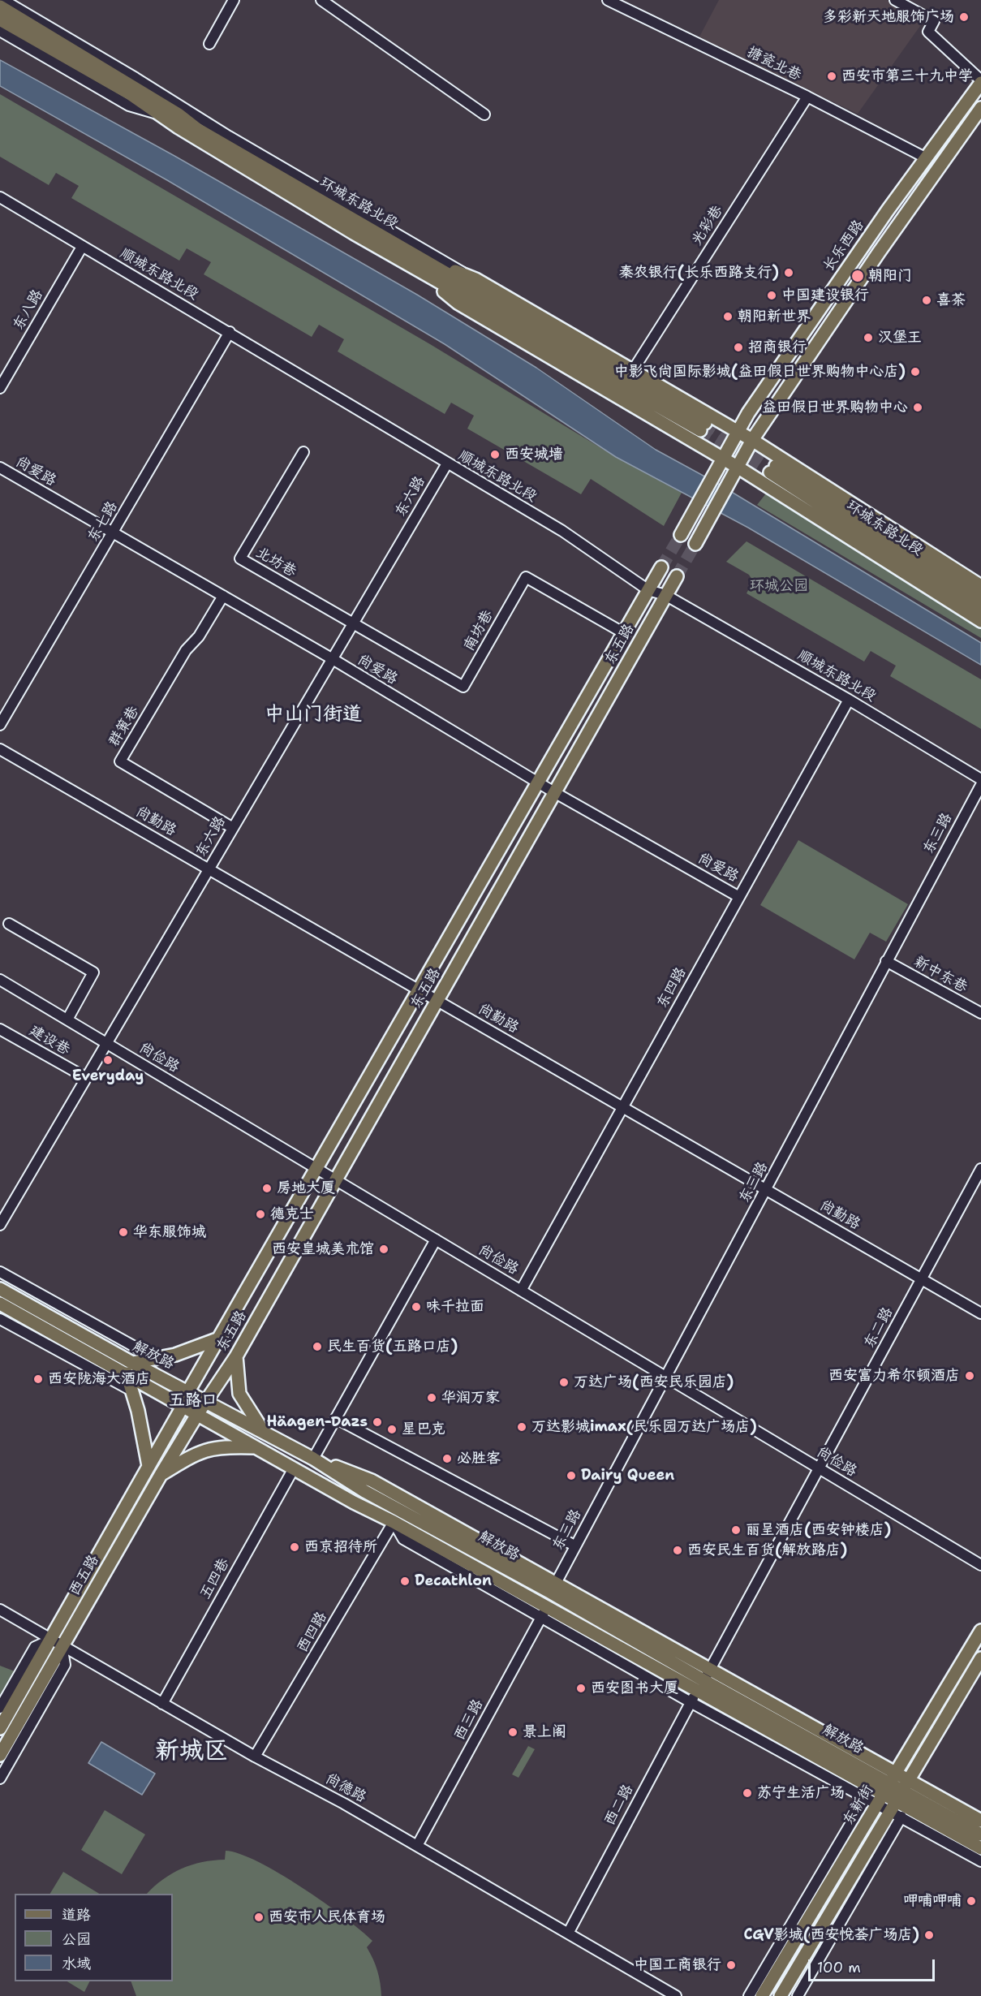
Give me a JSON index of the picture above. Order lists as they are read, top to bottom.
{
  "streets": {
    "main road": [
      "环城东路北段",
      "长乐西路",
      "东五路",
      "解放路",
      "西五路",
      "东新街"
    ],
    "street": [
      "搪瓷北巷",
      "光彩巷",
      "顺城东路北段",
      "东八路",
      "尚爱路",
      "东六路",
      "东七路",
      "北坊巷",
      "南坊巷",
      "群策巷",
      "尚勤路",
      "东三路",
      "新中东巷",
      "东四路",
      "建设巷",
      "尚俭路",
      "东二路",
      "五四巷",
      "西四路",
      "西三路",
      "尚德路",
      "西二路"
    ]
  },
  "crossings": [
    ["搪瓷北巷", "光彩巷"],
    ["搪瓷北巷", "长乐西路"],
    ["顺城东路北段", "东八路"],
    ["顺城东路北段", "东六路"],
    ["顺城东路北段", "东七路"],
    ["顺城东路北段", "东五路"],
    ["顺城东路北段", "东四路"],
    ["尚爱路", "东六路"],
    ["尚爱路", "东七路"],
    ["尚爱路", "东五路"],
    ["尚爱路", "群策巷"],
    ["尚爱路", "东四路"],
    ["东六路", "北坊巷"],
    ["东六路", "南坊巷"],
    ["东六路", "群策巷"],
    ["东六路", "尚勤路"],
    ["东六路", "建设巷"],
    ["东六路", "尚俭路"],
    ["北坊巷", "南坊巷"],
    ["南坊巷", "东五路"],
    ["东五路", "尚勤路"],
    ["东五路", "尚俭路"],
    ["东五路", "解放路"],
    ["东五路", "西五路"],
    ["尚勤路", "东三路"],
    ["尚勤路", "东四路"],
    ["尚勤路", "东二路"],
    ["东三路", "新中东巷"],
    ["东三路", "尚俭路"],
    ["东三路", "解放路"],
    ["东四路", "尚俭路"],
    ["尚俭路", "东二路"],
    ["东二路", "解放路"],
    ["东二路", "西二路"],
    ["解放路", "西五路"],
    ["解放路", "五四巷"],
    ["解放路", "西四路"],
    ["解放路", "西三路"],
    ["解放路", "西二路"],
    ["解放路", "东新街"],
    ["西五路", "尚德路"],
    ["五四巷", "尚德路"],
    ["西四路", "尚德路"],
    ["西三路", "尚德路"],
    ["尚德路", "西二路"]
  ],
  "districts": ["中山门街道", "五路口", "新城区"],
  "parks": ["环城公园"],
  "places": [
    "多彩新天地服饰广场",
    "西安市第三十九中学",
    "秦农银行(长乐西路支行)",
    "朝阳门",
    "中国建设银行",
    "喜茶",
    "朝阳新世界",
    "汉堡王",
    "招商银行",
    "中影飞尚国际影城(益田假日世界购物中心店)",
    "益田假日世界购物中心",
    "西安城墙",
    "Everyday",
    "房地大厦",
    "德克士",
    "华东服饰城",
    "西安皇城美术馆",
    "味千拉面",
    "民生百货(五路口店)",
    "西安富力希尔顿酒店",
    "西安陇海大酒店",
    "万达广场(西安民乐园店)",
    "华润万家",
    "Häagen-Dazs",
    "万达影城imax(民乐园万达广场店)",
    "星巴克",
    "必胜客",
    "Dairy Queen",
    "丽呈酒店(西安钟楼店)",
    "西京招待所",
    "西安民生百货(解放路店)",
    "Decathlon",
    "西安图书大厦",
    "景上阁",
    "苏宁生活广场",
    "呷哺呷哺",
    "西安市人民体育场",
    "CGV影城(西安悦荟广场店)",
    "中国工商银行"
  ],
  "legend": ["道路", "公园", "水域"],
  "scale_bar": "100 m"
}
